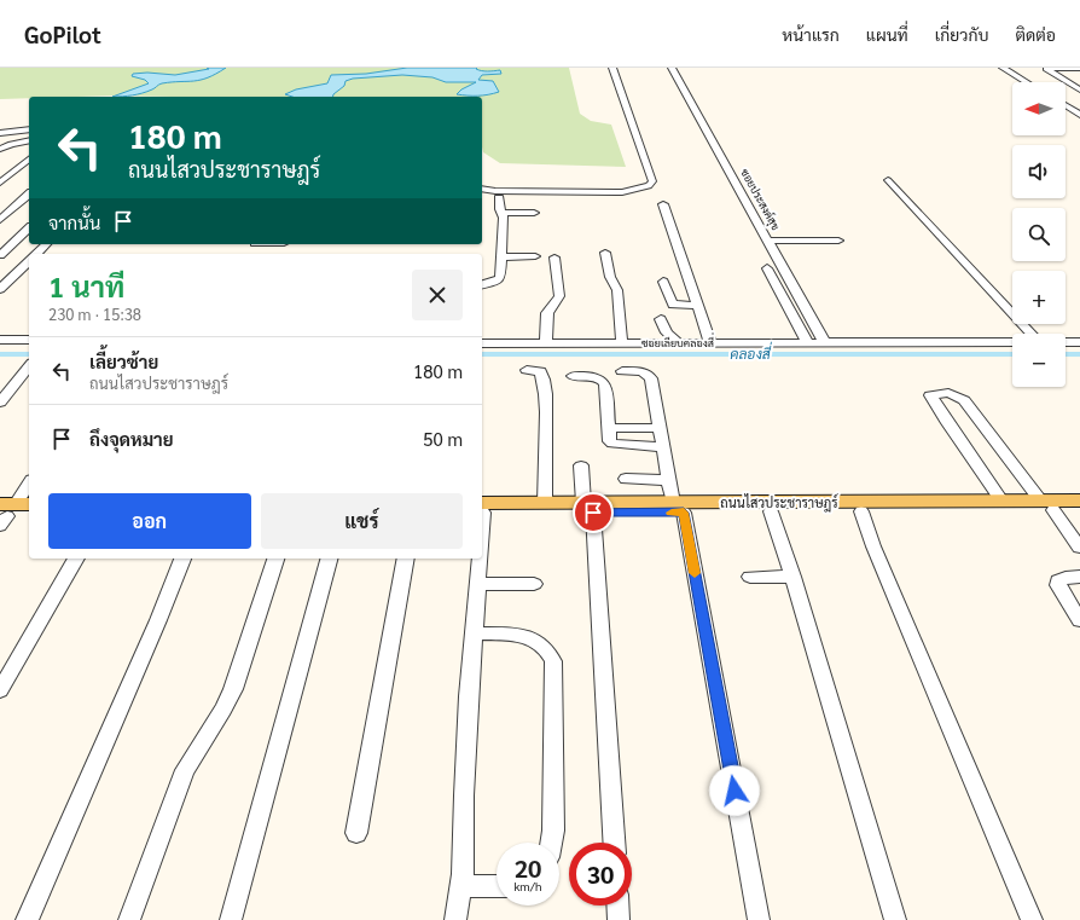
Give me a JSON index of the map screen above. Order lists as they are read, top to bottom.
{
  "streets": {
    "main road": ["ถนนไสวประชาราษฎร์"],
    "street": ["ซอยประสงค์สุข", "ซอยเลียบคลองสี่"]
  },
  "crossings": [
    ["ซอยประสงค์สุข", "ซอยเลียบคลองสี่"]
  ],
  "water": ["คลองสี่"],
  "north": "left",
  "page": {
    "header": "GoPilot",
    "nav": [
      "หน้าแรก",
      "แผนที่",
      "เกี่ยวกับ",
      "ติดต่อ"
    ],
    "map_buttons": ["+", "−"],
    "turn": ["180 m", "ถนนไสวประชาราษฎร์"],
    "then": "จากนั้น",
    "heading": ["1 นาที", "230 m · 15:38"],
    "list": [
      {
        "name": "เลี้ยวซ้าย",
        "note": "ถนนไสวประชาราษฎร์",
        "value": "180 m"
      },
      {
        "name": "ถึงจุดหมาย",
        "value": "50 m"
      }
    ],
    "buttons": ["ออก", "แชร์"],
    "speed": "20 km/h",
    "limit": "30"
  }
}
